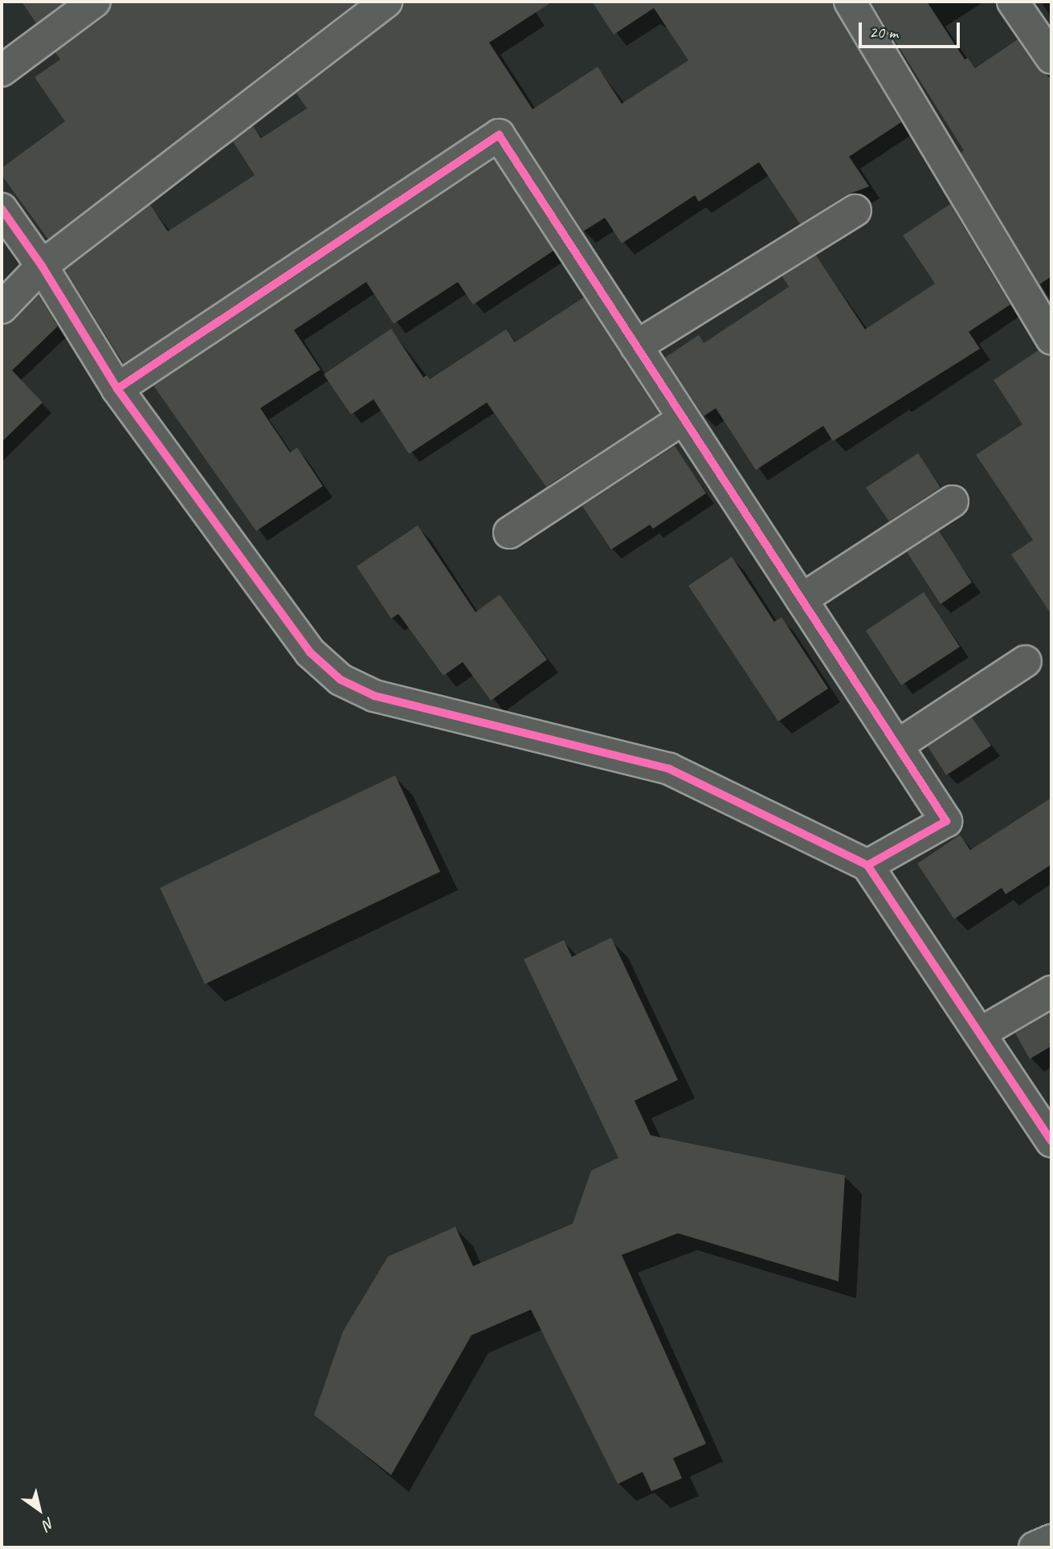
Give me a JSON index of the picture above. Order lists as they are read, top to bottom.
{
  "scale_bar": "20 m",
  "north": "bottom right"
}
